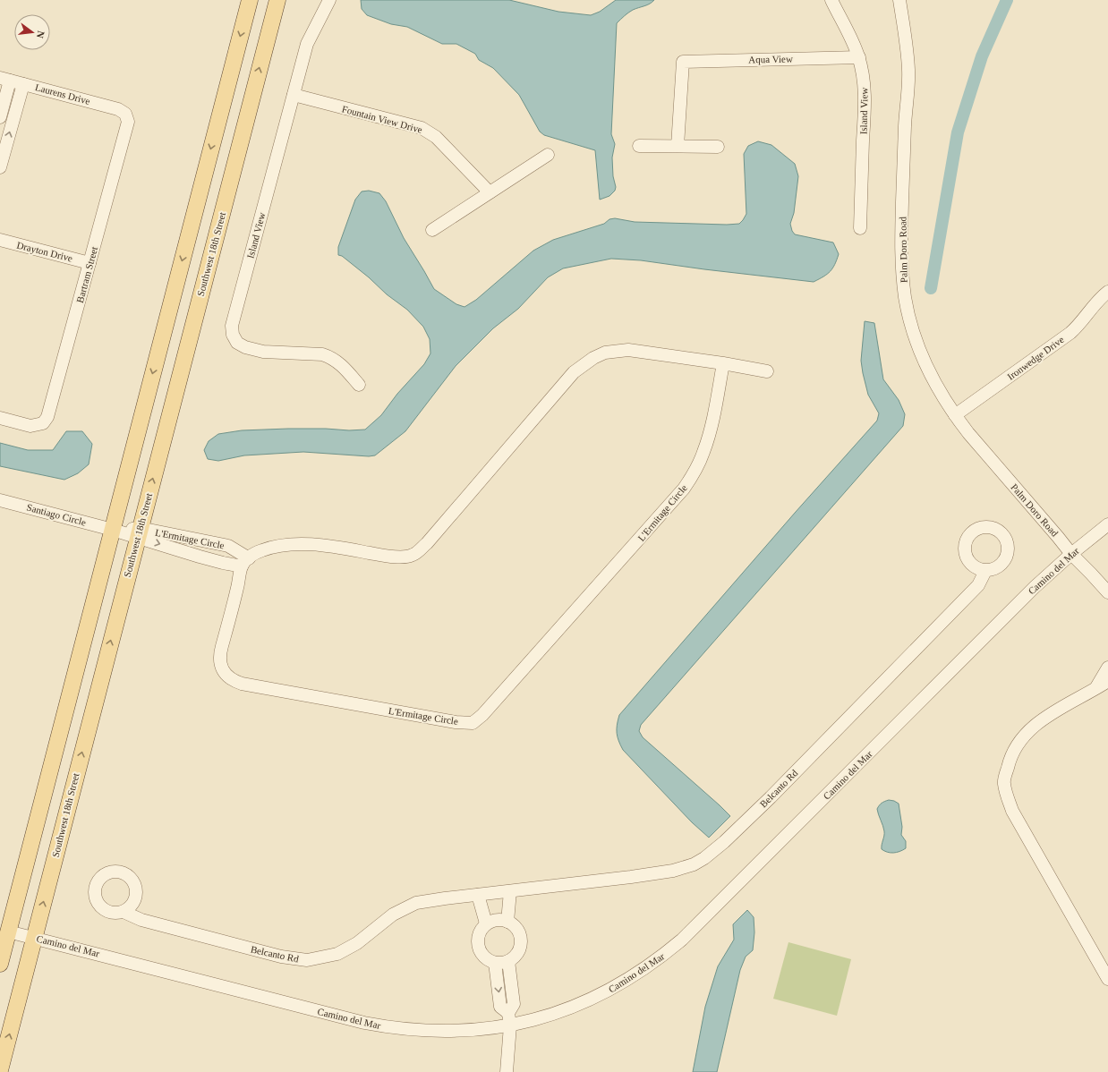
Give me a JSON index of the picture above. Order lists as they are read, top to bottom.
{
  "streets": {
    "main road": ["Southwest 18th Street"],
    "street": [
      "Aqua View",
      "Laurens Drive",
      "Island View",
      "Fountain View Drive",
      "Palm Doro Road",
      "Drayton Drive",
      "Bartram Street",
      "Ironwedge Drive",
      "L'Ermitage Circle",
      "Santiago Circle",
      "Camino del Mar",
      "Belcanto Rd"
    ]
  },
  "crossings": [
    ["Aqua View", "Island View"],
    ["Laurens Drive", "Bartram Street"],
    ["Island View", "Fountain View Drive"],
    ["Palm Doro Road", "Ironwedge Drive"],
    ["Palm Doro Road", "Camino del Mar"],
    ["Drayton Drive", "Bartram Street"],
    ["Southwest 18th Street", "L'Ermitage Circle"],
    ["Southwest 18th Street", "Camino del Mar"],
    ["L'Ermitage Circle", "Santiago Circle"]
  ],
  "north": "right"
}
